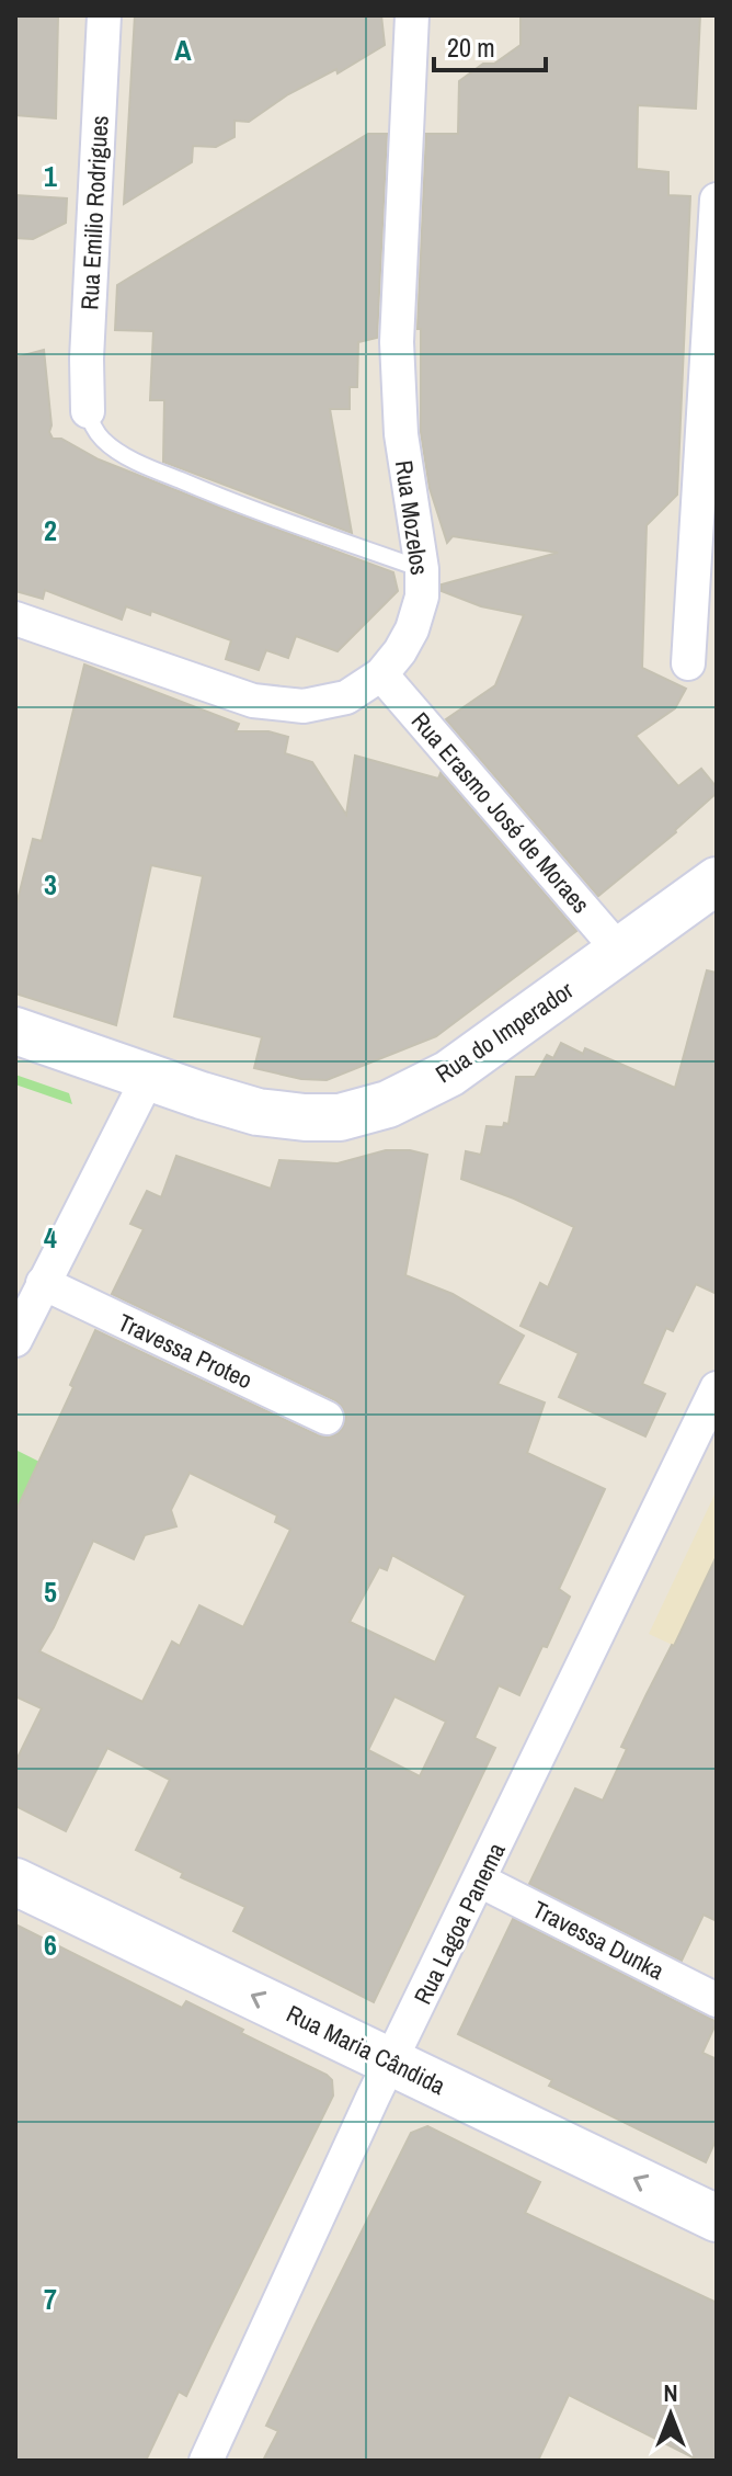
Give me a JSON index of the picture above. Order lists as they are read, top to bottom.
{
  "streets": {
    "street": [
      "Rua Emilio Rodrigues",
      "Rua Mozelos",
      "Rua Erasmo José de Moraes",
      "Rua do Imperador",
      "Travessa Proteo",
      "Rua Lagoa Panema",
      "Travessa Dunka",
      "Rua Maria Cândida"
    ]
  },
  "crossings": [
    ["Rua Mozelos", "Rua Erasmo José de Moraes"],
    ["Rua Erasmo José de Moraes", "Rua do Imperador"],
    ["Rua Lagoa Panema", "Travessa Dunka"],
    ["Rua Lagoa Panema", "Rua Maria Cândida"]
  ],
  "one_way": ["Rua Maria Cândida"],
  "scale_bar": "20 m",
  "north": "top",
  "grid": {
    "columns": ["A"],
    "rows": [
      "1",
      "2",
      "3",
      "4",
      "5",
      "6",
      "7"
    ]
  }
}
